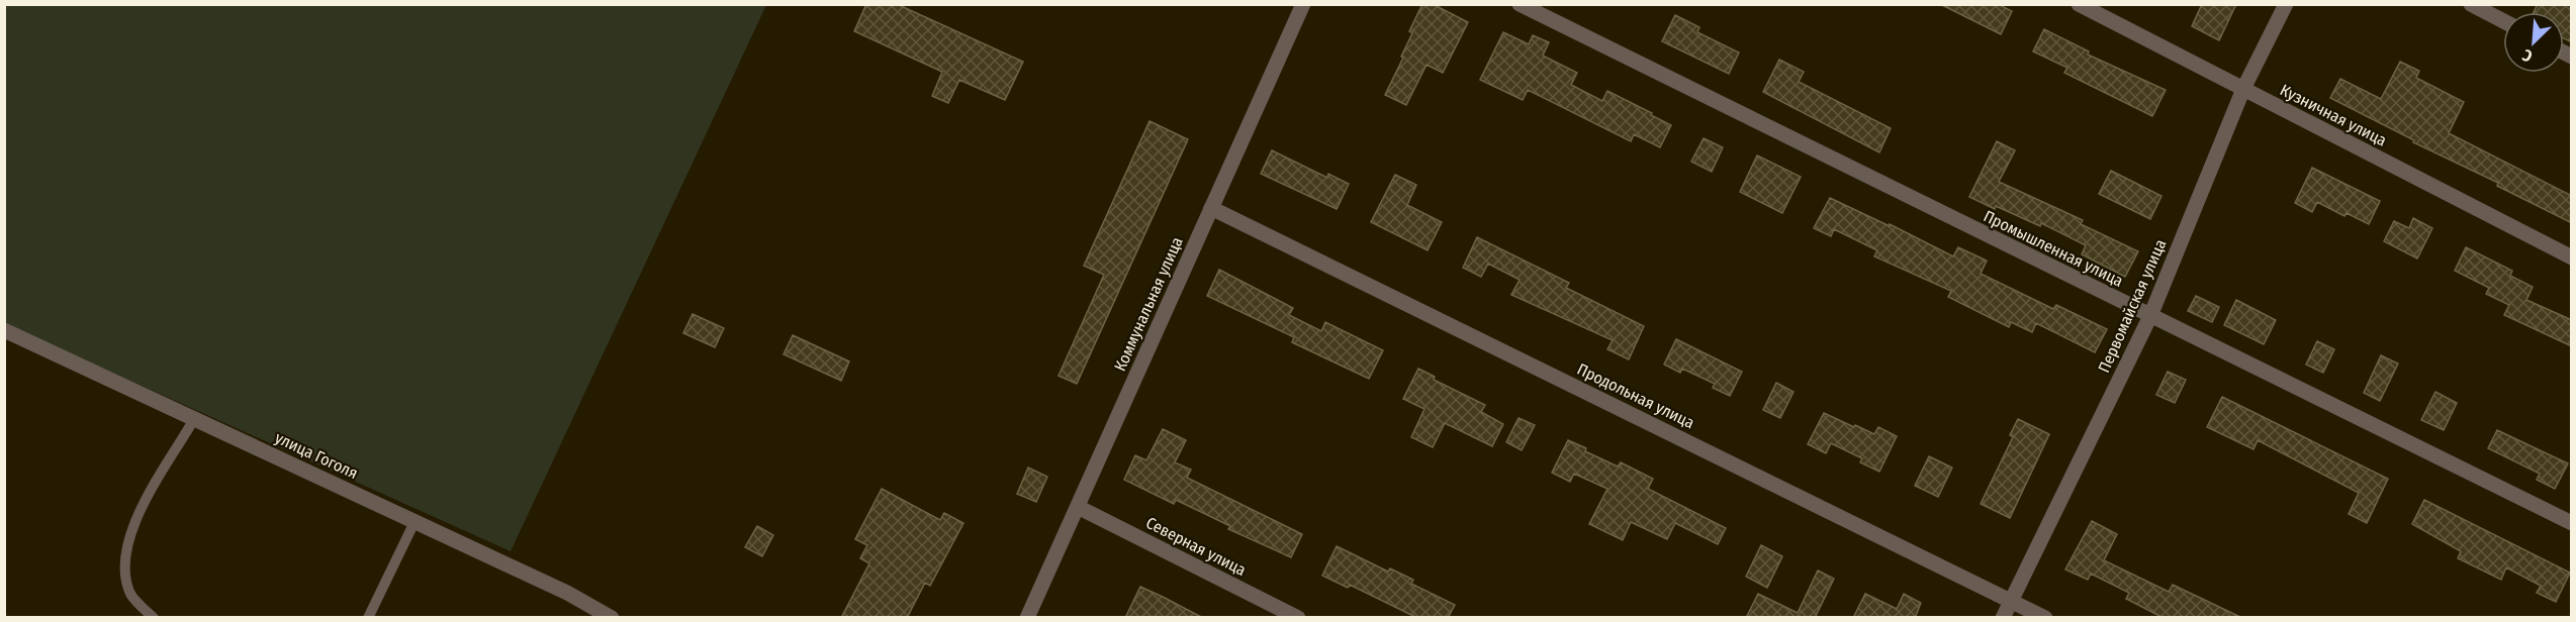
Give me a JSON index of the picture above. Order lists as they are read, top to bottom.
{
  "streets": {
    "street": [
      "Кузничная улица",
      "Промышленная улица",
      "Коммунальная улица",
      "Первомайская улица",
      "Продольная улица",
      "улица Гоголя",
      "Северная улица"
    ]
  },
  "crossings": [
    ["Кузничная улица", "Первомайская улица"],
    ["Промышленная улица", "Первомайская улица"],
    ["Коммунальная улица", "Продольная улица"],
    ["Коммунальная улица", "Северная улица"],
    ["Первомайская улица", "Продольная улица"]
  ],
  "north": "bottom left"
}
